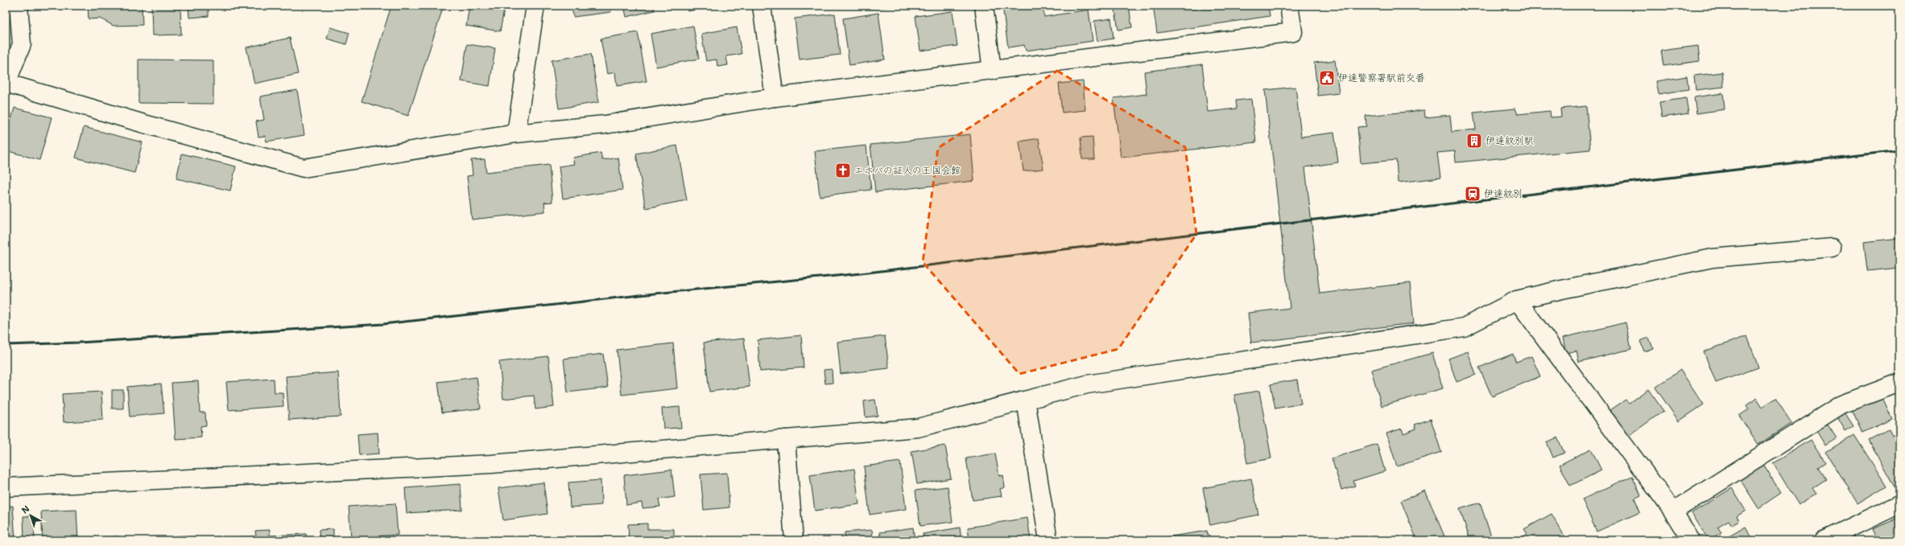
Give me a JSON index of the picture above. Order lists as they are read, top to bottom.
{
  "places": {
    "public building": ["伊達警察署駅前交番"],
    "building": ["伊達紋別駅"],
    "church": ["エホバの証人の王国会館"],
    "station": ["伊達紋別"]
  },
  "north": "top left"
}
